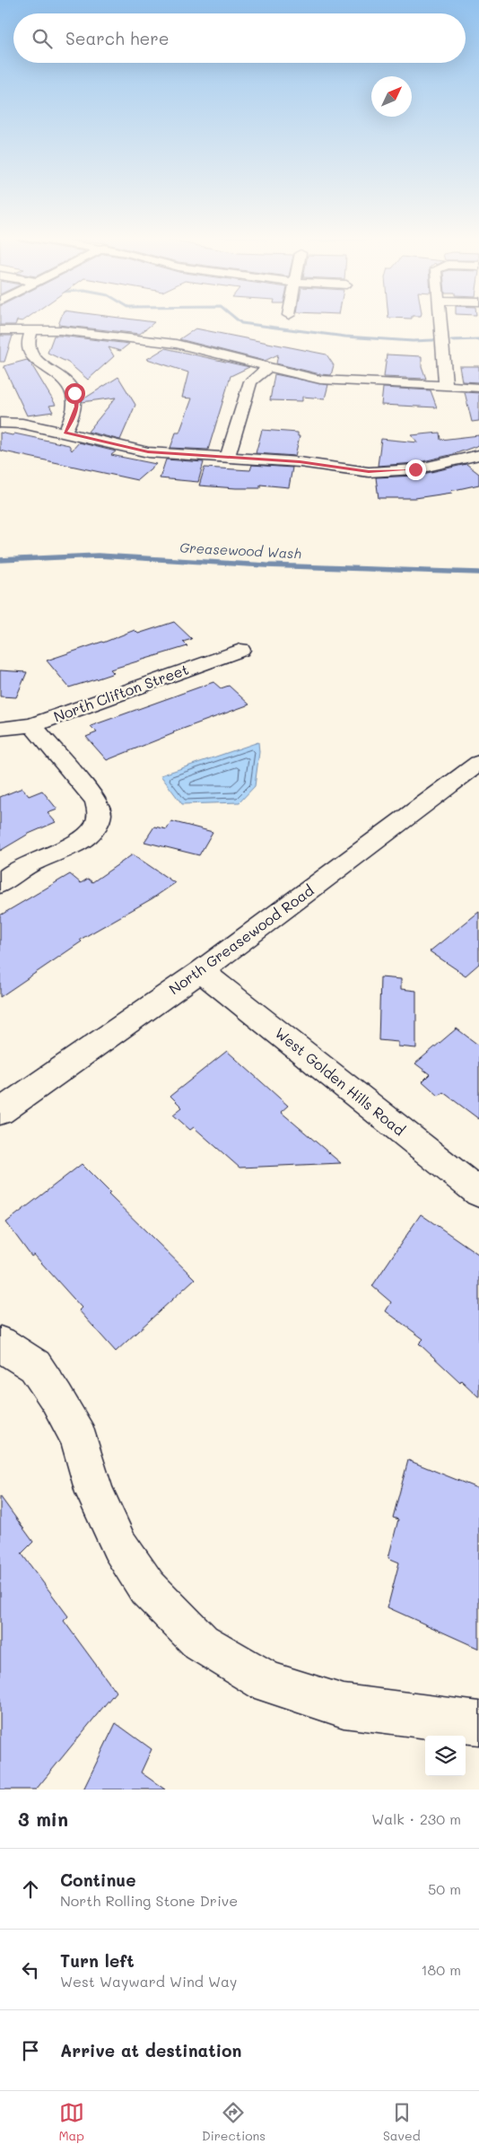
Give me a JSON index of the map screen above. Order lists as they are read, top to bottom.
{
  "streets": {
    "street": ["North Clifton Street", "North Greasewood Road", "West Golden Hills Road"]
  },
  "crossings": [
    ["North Greasewood Road", "West Golden Hills Road"]
  ],
  "water": ["Greasewood Wash"],
  "north": "top right",
  "page": {
    "search": "Search here",
    "heading": ["3 min", "Walk · 230 m"],
    "list": [
      ["Continue", "North Rolling Stone Drive", "50 m"],
      ["Turn left", "West Wayward Wind Way", "180 m"],
      "Arrive at destination"
    ],
    "nav": ["Map", "Directions", "Saved"]
  }
}
